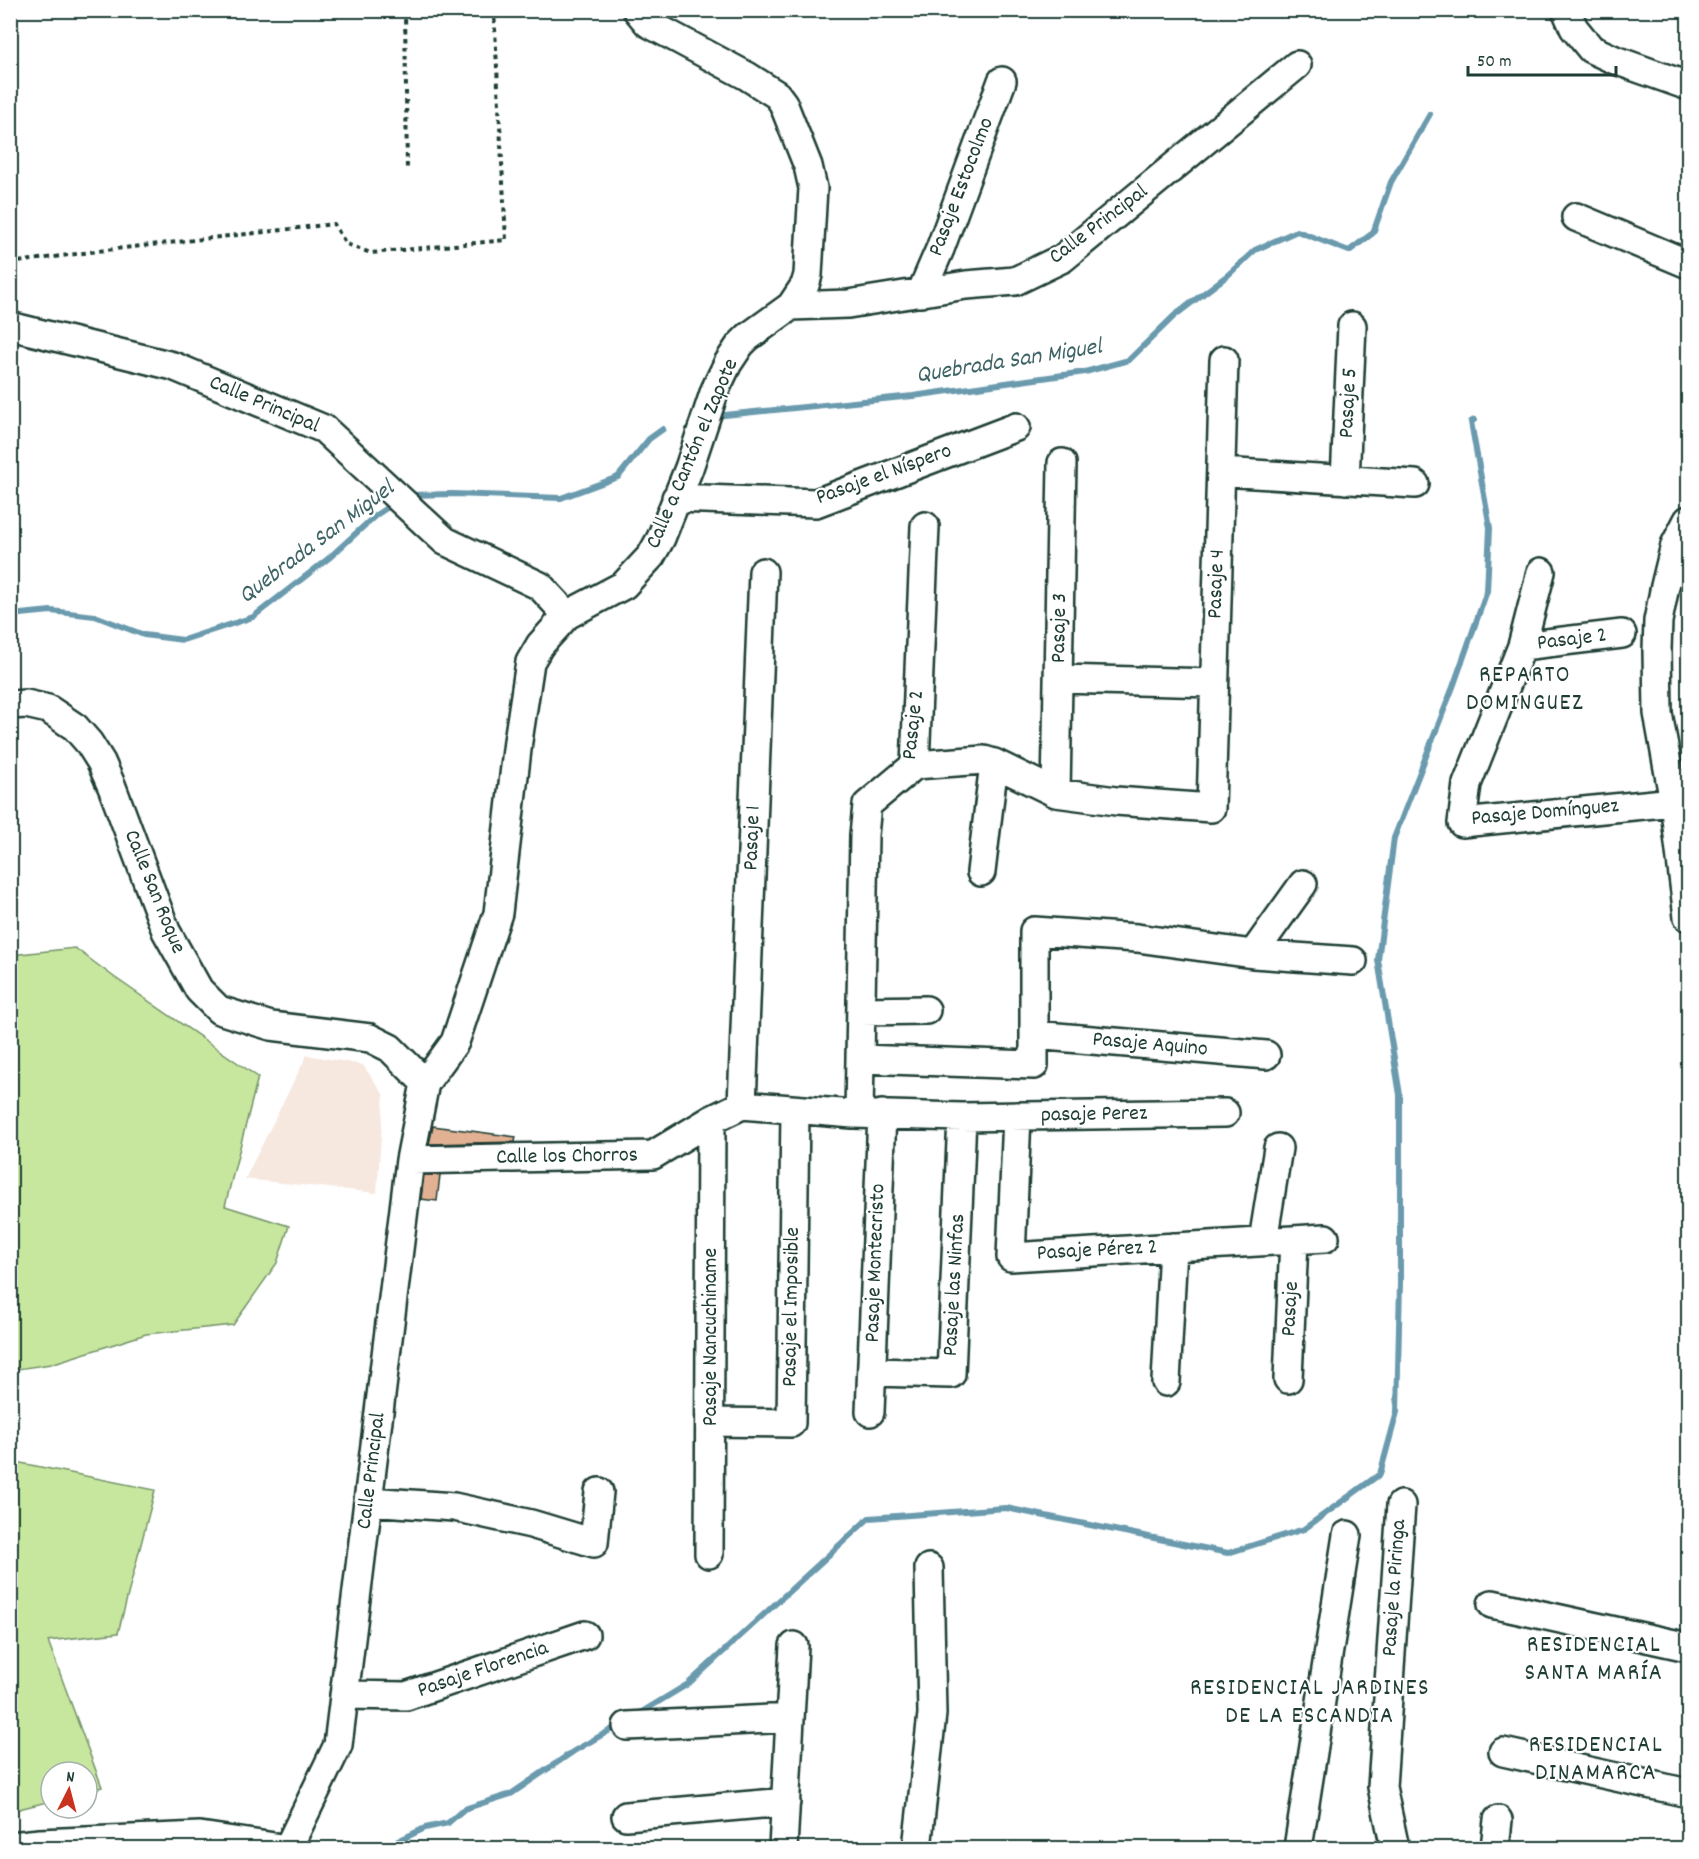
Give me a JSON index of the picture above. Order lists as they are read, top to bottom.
{
  "streets": {
    "street": [
      "Pasaje Estocolmo",
      "Calle Principal",
      "Pasaje 5",
      "Calle a Cantón el Zapote",
      "Pasaje el Níspero",
      "Pasaje 4",
      "Pasaje 3",
      "Pasaje 2",
      "Pasaje Domínguez",
      "Pasaje 1",
      "Calle San Roque",
      "Pasaje Aquino",
      "pasaje Perez",
      "Calle los Chorros",
      "Pasaje Pérez 2",
      "Pasaje Montecristo",
      "Pasaje las Ninfas",
      "Pasaje el Imposible",
      "Pasaje",
      "Pasaje Nancuchiname",
      "Pasaje la Piringa",
      "Pasaje Florencia"
    ]
  },
  "crossings": [
    ["Pasaje Estocolmo", "Calle Principal"],
    ["Calle Principal", "Calle a Cantón el Zapote"],
    ["Calle Principal", "Calle San Roque"],
    ["Calle Principal", "Calle los Chorros"],
    ["Calle Principal", "Pasaje Florencia"],
    ["Calle a Cantón el Zapote", "Pasaje el Níspero"],
    ["Calle a Cantón el Zapote", "Calle San Roque"],
    ["Pasaje 4", "Pasaje 3"],
    ["Pasaje 2", "Pasaje Domínguez"],
    ["Pasaje 2", "Pasaje Montecristo"],
    ["Pasaje 1", "Calle los Chorros"],
    ["pasaje Perez", "Pasaje Pérez 2"],
    ["pasaje Perez", "Pasaje las Ninfas"],
    ["Calle los Chorros", "Pasaje Nancuchiname"],
    ["Pasaje Pérez 2", "Pasaje"],
    ["Pasaje Montecristo", "Pasaje las Ninfas"],
    ["Pasaje el Imposible", "Pasaje Nancuchiname"]
  ],
  "districts": [
    "REPARTO DOMINGUEZ",
    "RESIDENCIAL SANTA MARÍA",
    "RESIDENCIAL JARDINES DE LA ESCANDIA",
    "RESIDENCIAL DINAMARCA"
  ],
  "water": ["Quebrada San Miguel"],
  "scale_bar": "50 m",
  "north": "top"
}
